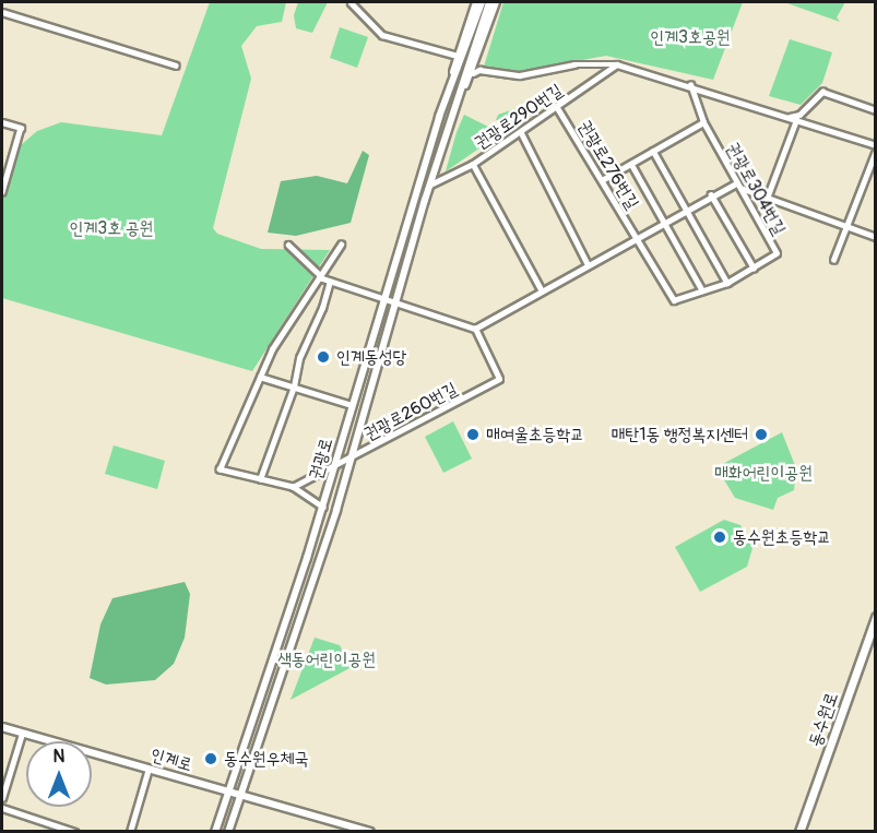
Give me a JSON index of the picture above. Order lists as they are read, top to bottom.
{
  "streets": {
    "main road": ["동수원로"],
    "street": [
      "권광로290번길",
      "권광로276번길",
      "권광로304번길",
      "권광로260번길",
      "권광로",
      "인계로"
    ]
  },
  "crossings": [
    ["권광로290번길", "권광로276번길"],
    ["권광로290번길", "권광로"],
    ["권광로276번길", "권광로304번길"],
    ["권광로276번길", "권광로260번길"],
    ["권광로260번길", "권광로"],
    ["권광로", "인계로"]
  ],
  "parks": [
    "인계3호공원",
    "인계3호 공원",
    "매화어린이공원",
    "색동어린이공원"
  ],
  "places": [
    "인계동성당",
    "매여울초등학교",
    "매탄1동 행정복지센터",
    "동수원초등학교",
    "동수원우체국"
  ],
  "north": "top"
}
